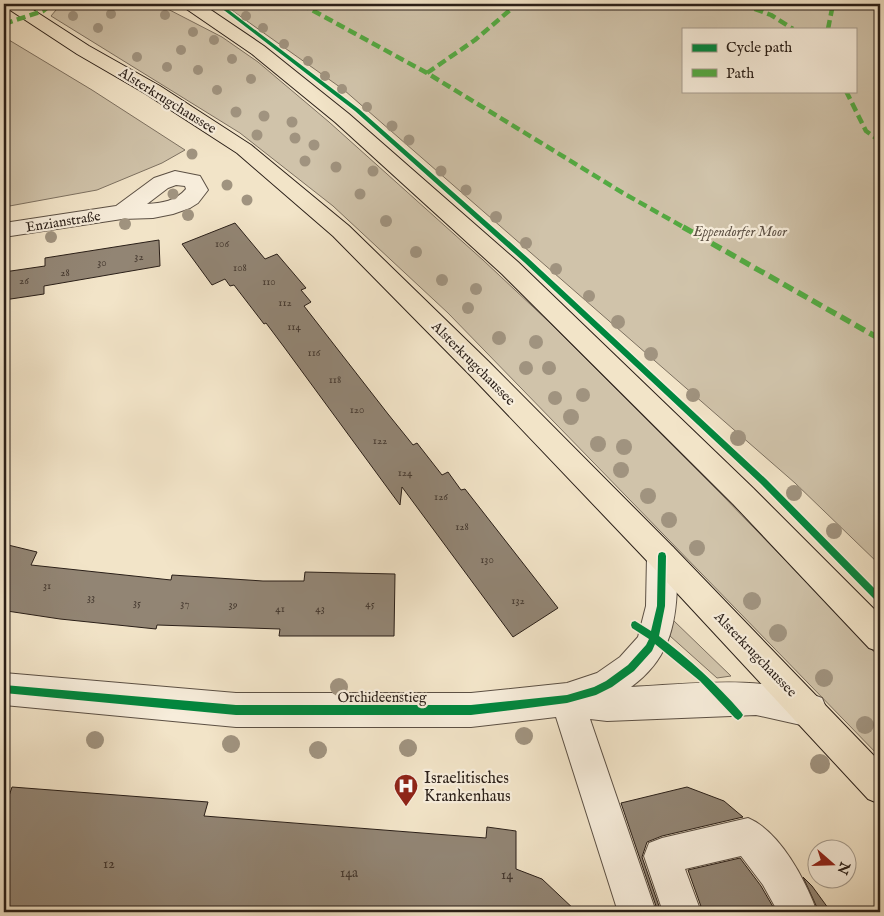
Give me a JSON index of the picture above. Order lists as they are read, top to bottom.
{
  "streets": {
    "main road": ["Alsterkrugchaussee"],
    "street": ["Enzianstraße", "Orchideenstieg"]
  },
  "crossings": [
    ["Alsterkrugchaussee", "Orchideenstieg"]
  ],
  "parks": ["Eppendorfer Moor"],
  "places": {
    "hospital": ["Israelitisches Krankenhaus"]
  },
  "house_numbers": [
    "106",
    "32",
    "30",
    "108",
    "28",
    "26",
    "110",
    "112",
    "114",
    "116",
    "118",
    "120",
    "122",
    "124",
    "126",
    "128",
    "130",
    "31",
    "33",
    "132",
    "35",
    "37",
    "45",
    "39",
    "41",
    "43",
    "12",
    "14a",
    "14"
  ],
  "legend": ["Cycle path", "Path"],
  "north": "right"
}
